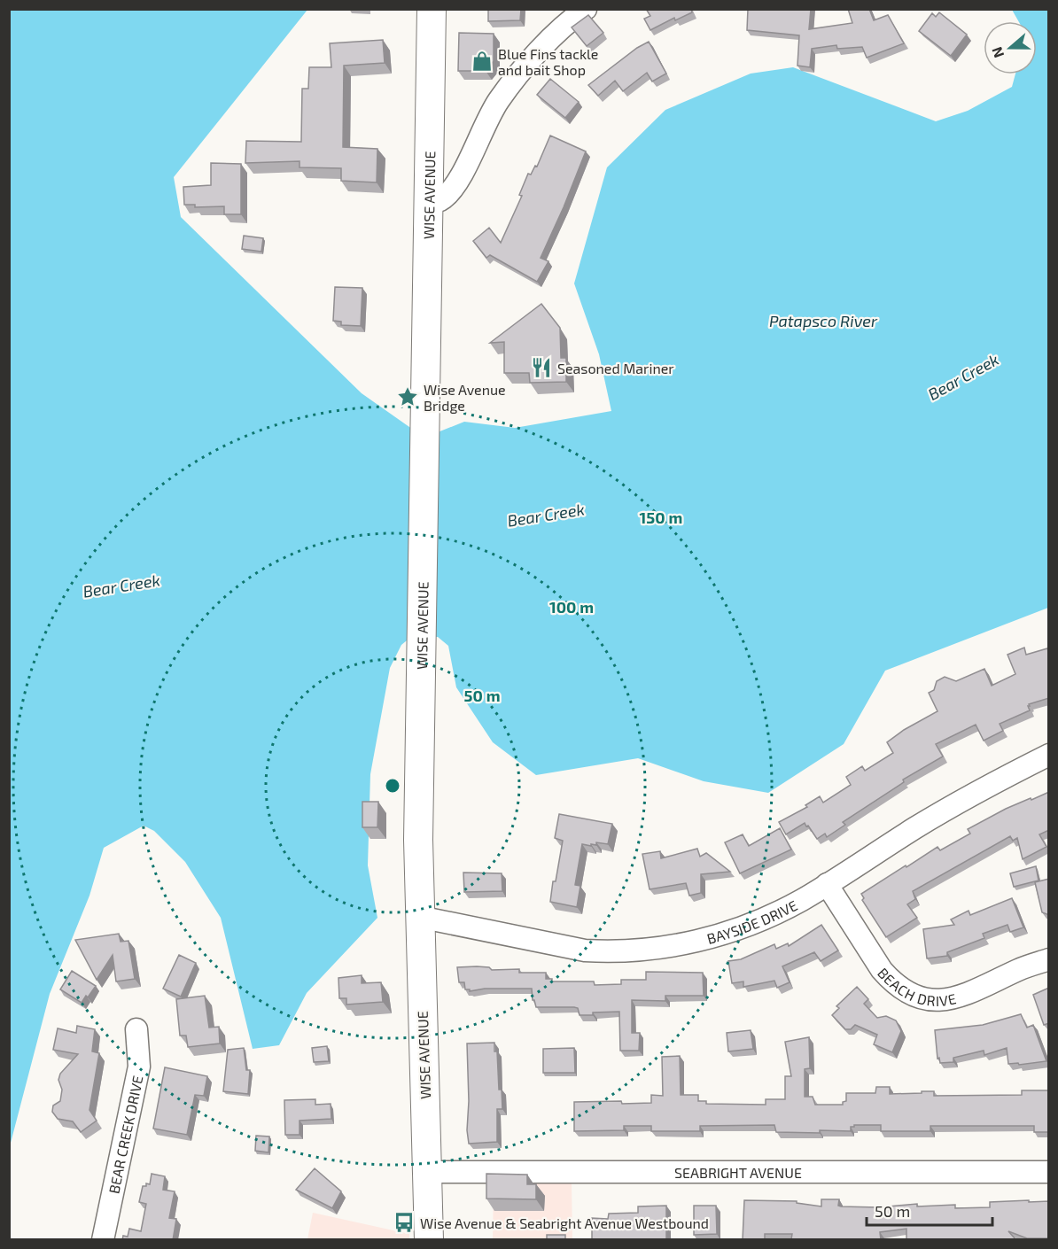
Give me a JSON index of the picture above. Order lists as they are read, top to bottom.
{
  "streets": {
    "main road": ["WISE AVENUE"],
    "street": [
      "BAYSIDE DRIVE",
      "BEACH DRIVE",
      "BEAR CREEK DRIVE",
      "SEABRIGHT AVENUE"
    ]
  },
  "crossings": [
    ["WISE AVENUE", "BAYSIDE DRIVE"],
    ["WISE AVENUE", "SEABRIGHT AVENUE"],
    ["BAYSIDE DRIVE", "BEACH DRIVE"]
  ],
  "water": ["Patapsco River", "Bear Creek"],
  "places": {
    "shop": ["Blue Fins tackle and bait Shop"],
    "restaurant": ["Seasoned Mariner"],
    "place": ["Wise Avenue Bridge"],
    "bus stop": ["Wise Avenue & Seabright Avenue Westbound"]
  },
  "scale_bar": "50 m",
  "north": "left",
  "rings": ["150 m", "100 m", "50 m"]
}
